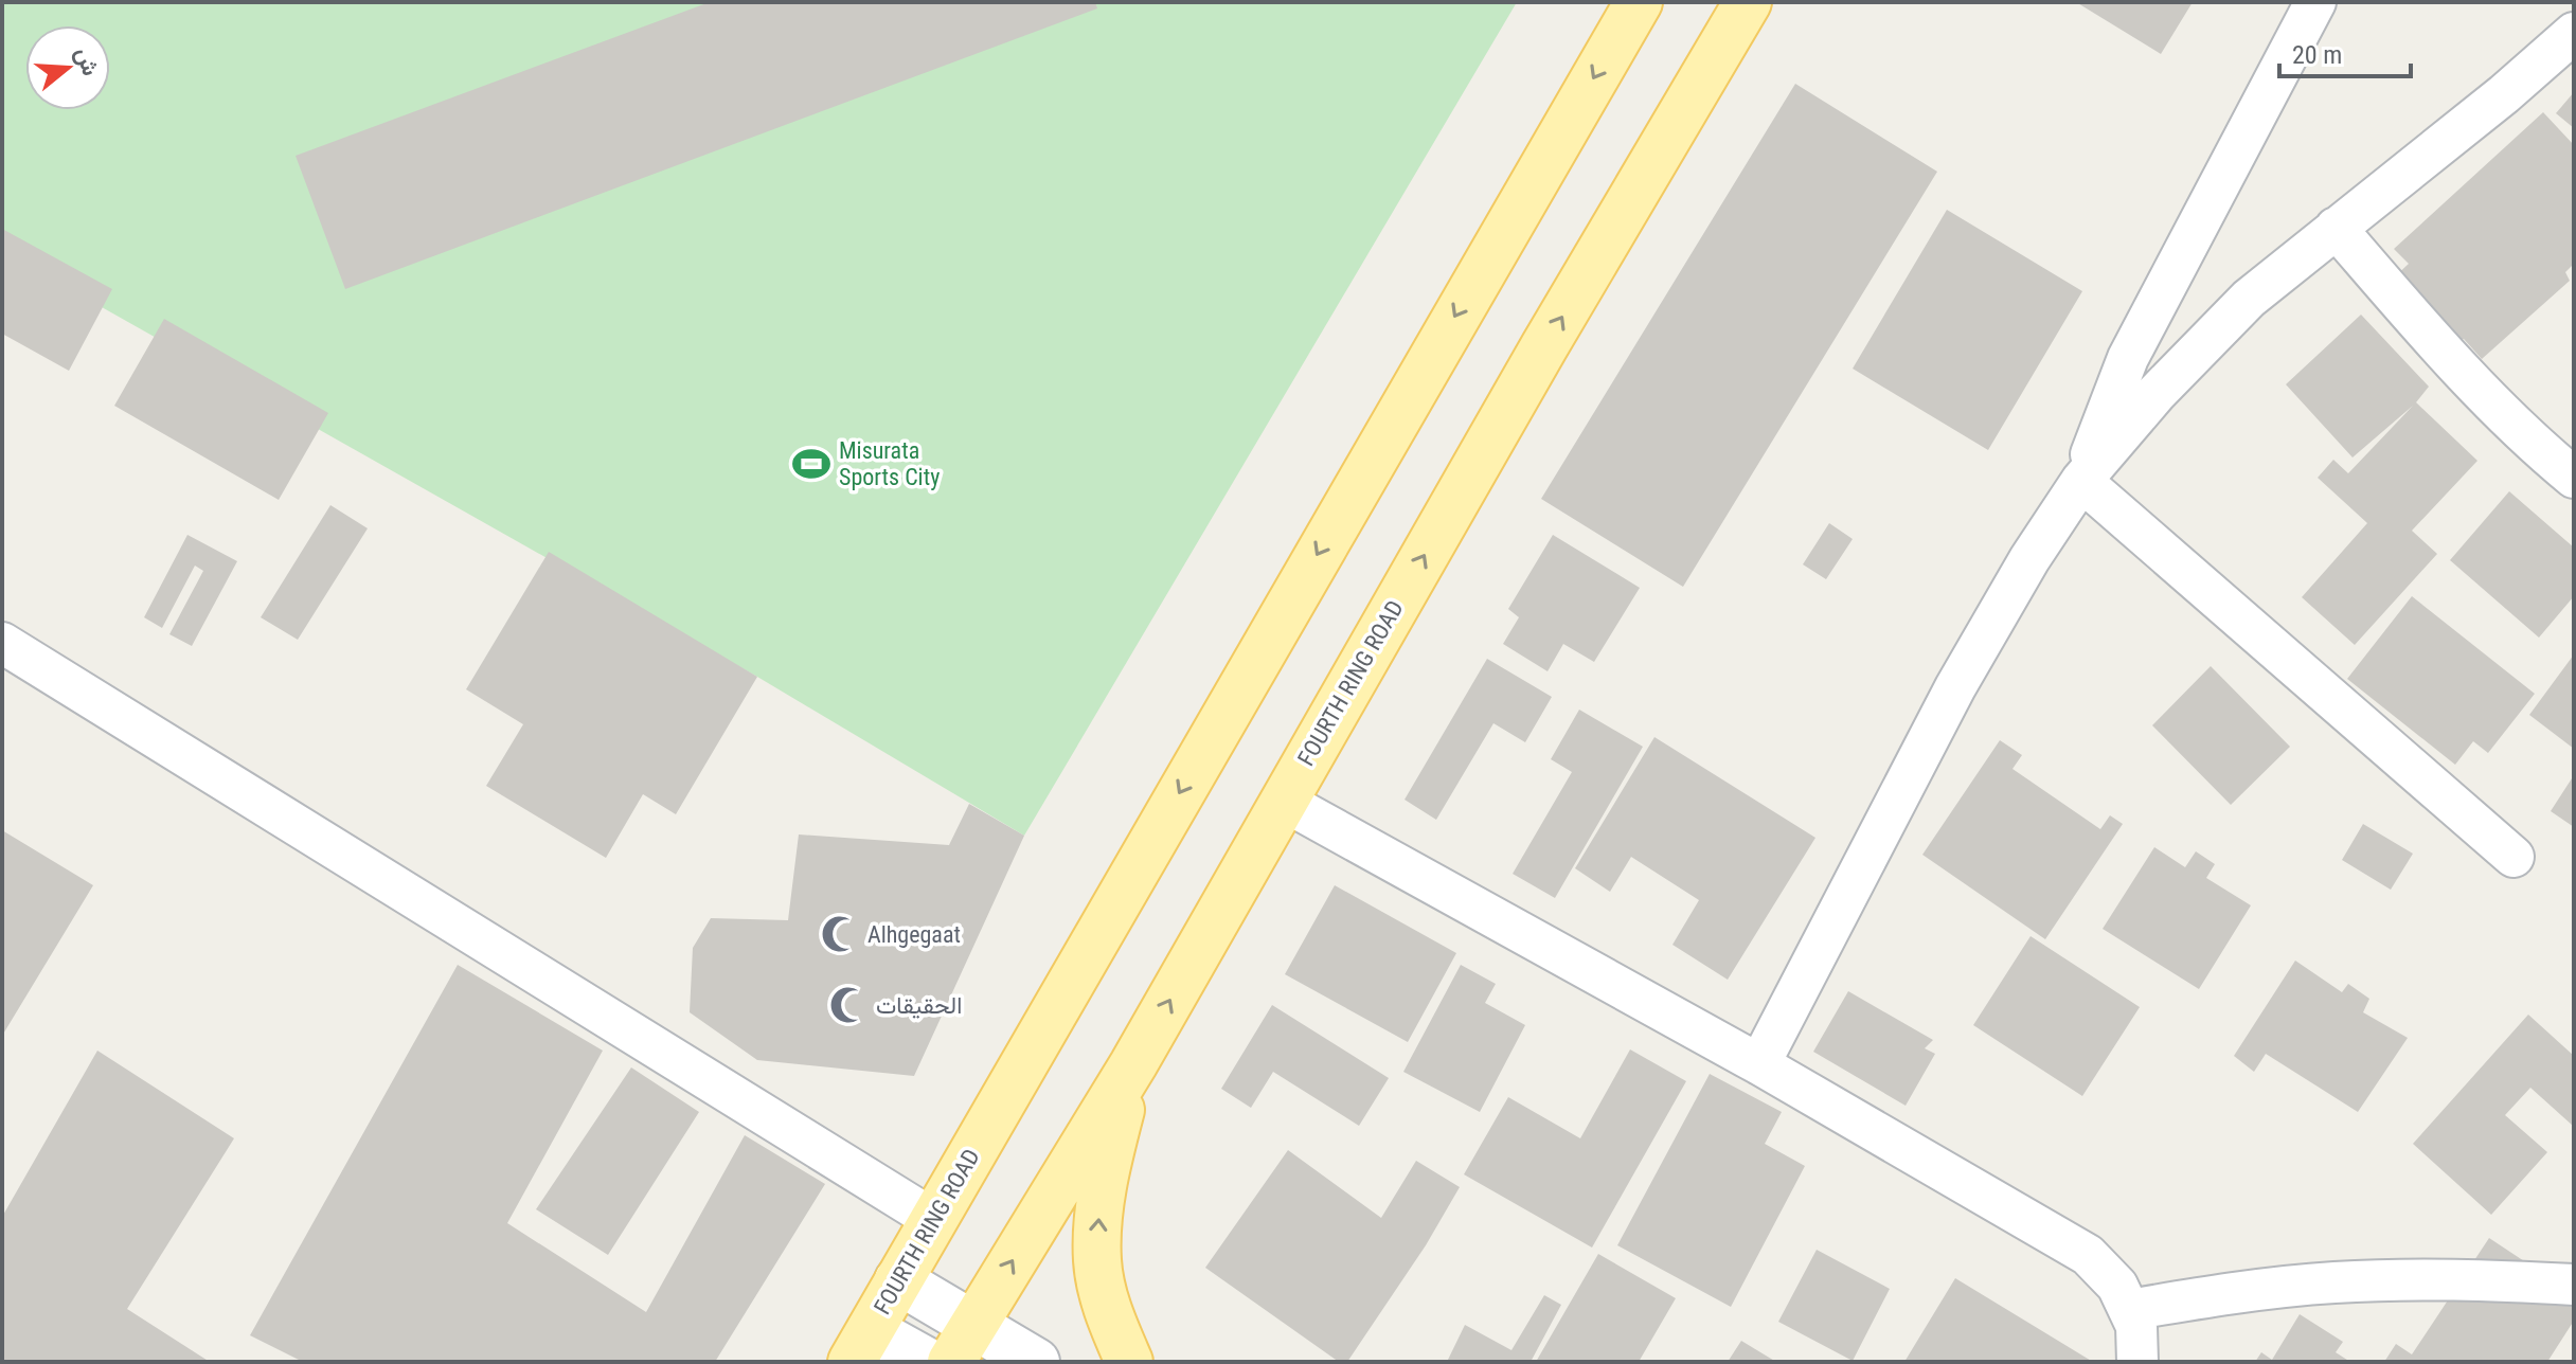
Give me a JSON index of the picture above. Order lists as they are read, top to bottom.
{
  "streets": {
    "main road": ["FOURTH RING ROAD"]
  },
  "places": {
    "sports": ["Misurata Sports City"],
    "mosque": ["Alhgegaat", "الحقيقات"]
  },
  "scale_bar": "20 m",
  "north": "right"
}
